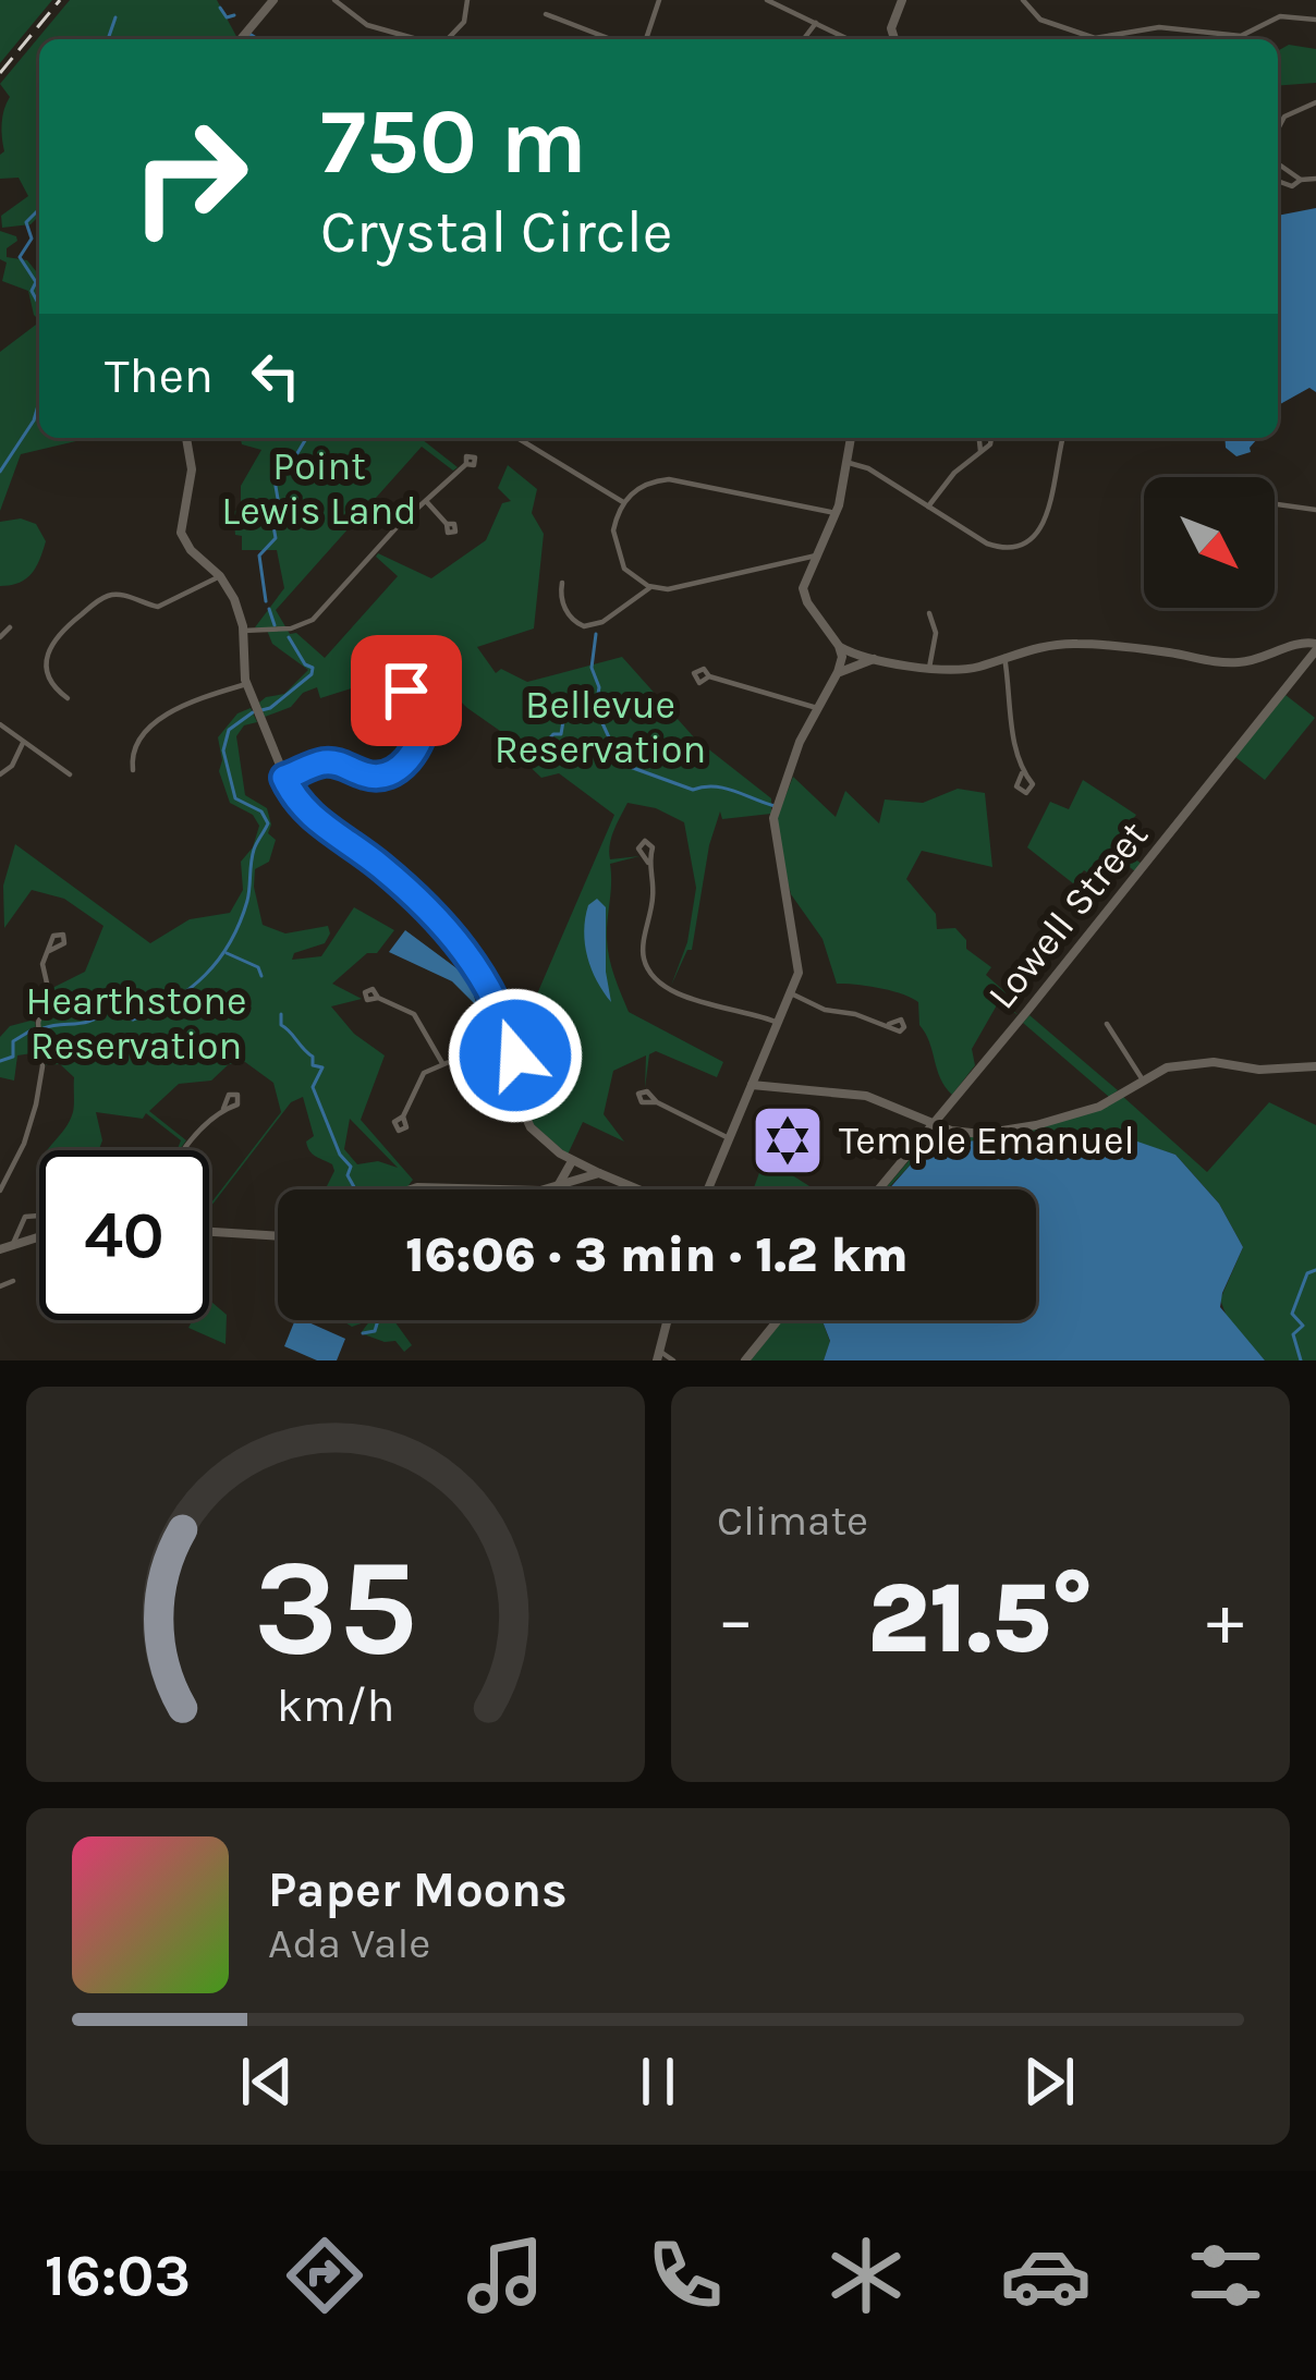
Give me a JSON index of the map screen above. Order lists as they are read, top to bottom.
{
  "streets": {
    "street": ["Lowell Street"]
  },
  "parks": ["Point Lewis Land", "Bellevue Reservation", "Hearthstone Reservation"],
  "places": {
    "synagogue": ["Temple Emanuel"]
  },
  "north": "bottom right",
  "page": {
    "turn": ["750 m", "Crystal Circle"],
    "then": "Then",
    "limit": "40",
    "trip": "16:06 · 3 min · 1.2 km",
    "tile": "Climate",
    "heat": ["−", "21.5°", "+"],
    "song": ["Paper Moons", "Ada Vale"],
    "tabs": "16:03",
    "gauge": ["35", "km/h"]
  }
}
